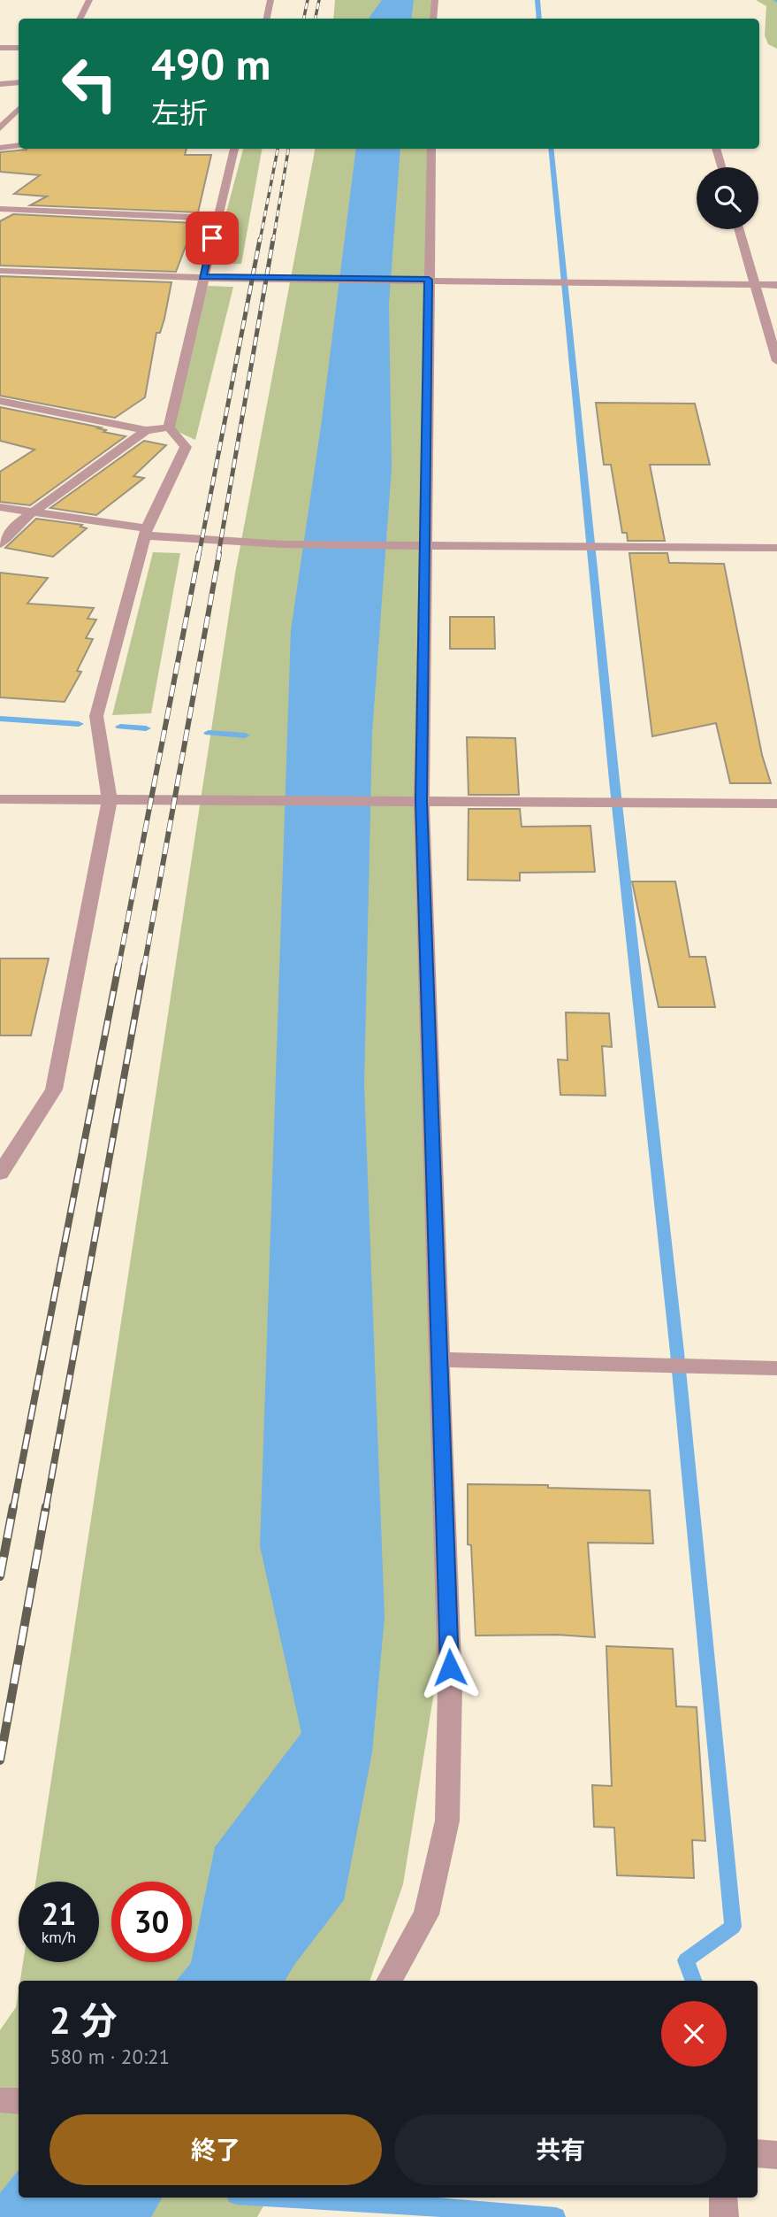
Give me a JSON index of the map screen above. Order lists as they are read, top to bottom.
{
  "page": {
    "turn": ["490 m", "左折"],
    "speed": "21 km/h",
    "limit": "30",
    "heading": ["2 分", "580 m · 20:21"],
    "buttons": ["終了", "共有"]
  }
}
